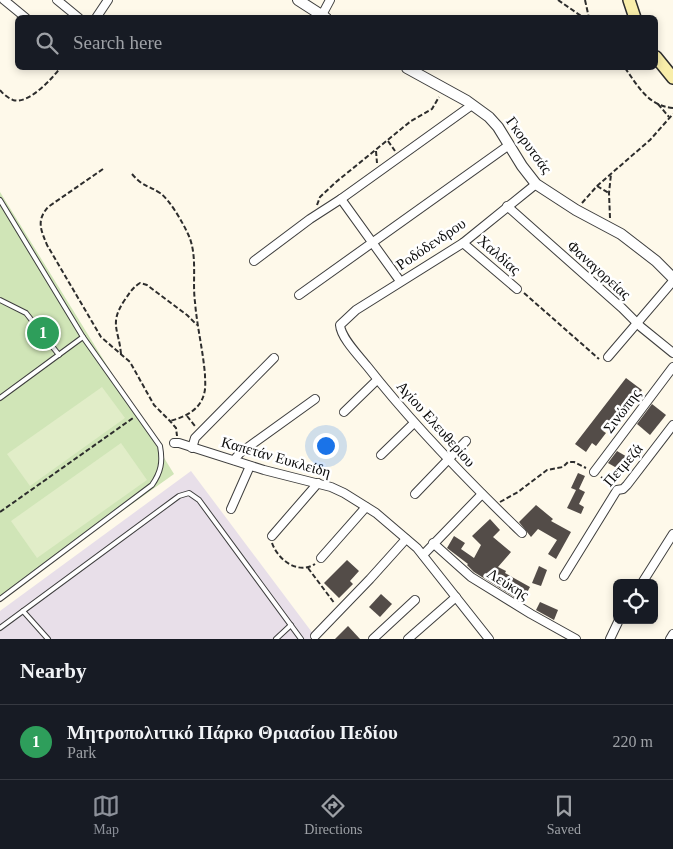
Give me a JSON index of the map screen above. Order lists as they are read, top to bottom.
{
  "streets": {
    "street": [
      "Γκορυτσάς",
      "Ροδόδενδρου",
      "Χαλδίας",
      "Φαναγορείας",
      "Σινώπης",
      "Αγίου Ελευθερίου",
      "Καπετάν Ευκλείδη",
      "Πετμεζά",
      "Λεύκης"
    ]
  },
  "crossings": [
    ["Γκορυτσάς", "Ροδόδενδρου"],
    ["Ροδόδενδρου", "Χαλδίας"],
    ["Ροδόδενδρου", "Φαναγορείας"],
    ["Ροδόδενδρου", "Αγίου Ελευθερίου"]
  ],
  "page": {
    "search": "Search here",
    "pins": "1",
    "heading": "Nearby",
    "list": [
      {
        "mark": "1",
        "name": "Μητροπολιτικό Πάρκο Θριασίου Πεδίου",
        "note": "Park",
        "value": "220 m"
      }
    ],
    "nav": ["Map", "Directions", "Saved"]
  }
}
